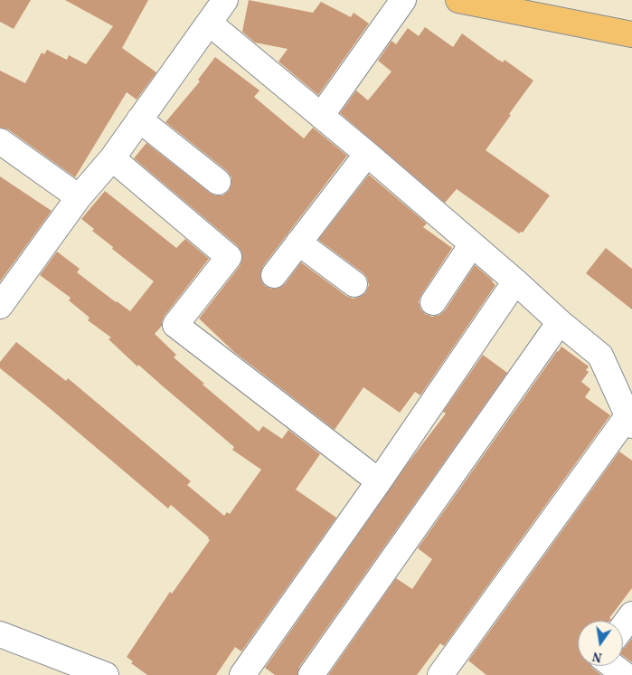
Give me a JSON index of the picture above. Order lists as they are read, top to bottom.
{
  "north": "bottom"
}
